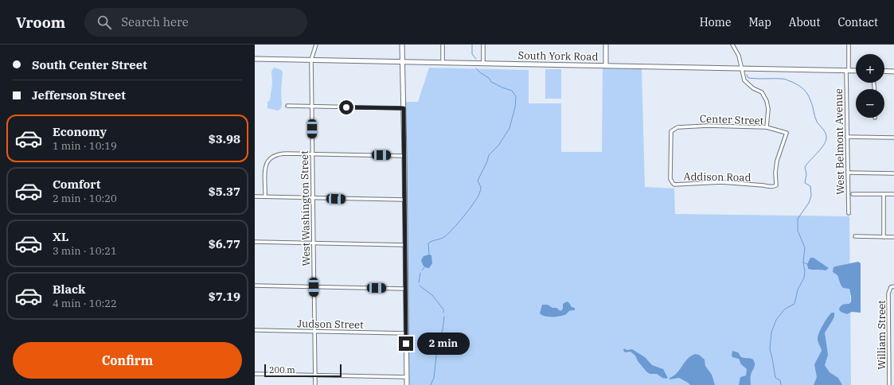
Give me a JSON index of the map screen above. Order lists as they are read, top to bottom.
{
  "streets": {
    "main road": ["South York Road"],
    "street": [
      "Center Street",
      "West Belmont Avenue",
      "Addison Road",
      "West Washington Street",
      "Judson Street",
      "William Street"
    ]
  },
  "crossings": [
    ["South York Road", "West Belmont Avenue"],
    ["South York Road", "West Washington Street"],
    ["Center Street", "Addison Road"],
    ["West Washington Street", "Judson Street"]
  ],
  "scale_bar": "200 m",
  "page": {
    "header": "Vroom",
    "search": "Search here",
    "nav": [
      "Home",
      "Map",
      "About",
      "Contact"
    ],
    "banner": ["South Center Street", "Jefferson Street"],
    "map_buttons": ["+", "−"],
    "list": [
      {
        "name": "Economy",
        "note": "1 min · 10:19",
        "value": "$3.98"
      },
      {
        "name": "Comfort",
        "note": "2 min · 10:20",
        "value": "$5.37"
      },
      {
        "name": "XL",
        "note": "3 min · 10:21",
        "value": "$6.77"
      },
      {
        "name": "Black",
        "note": "4 min · 10:22",
        "value": "$7.19"
      }
    ],
    "bubble": "2 min",
    "buttons": "Confirm",
    "scale": "200 m"
  }
}
